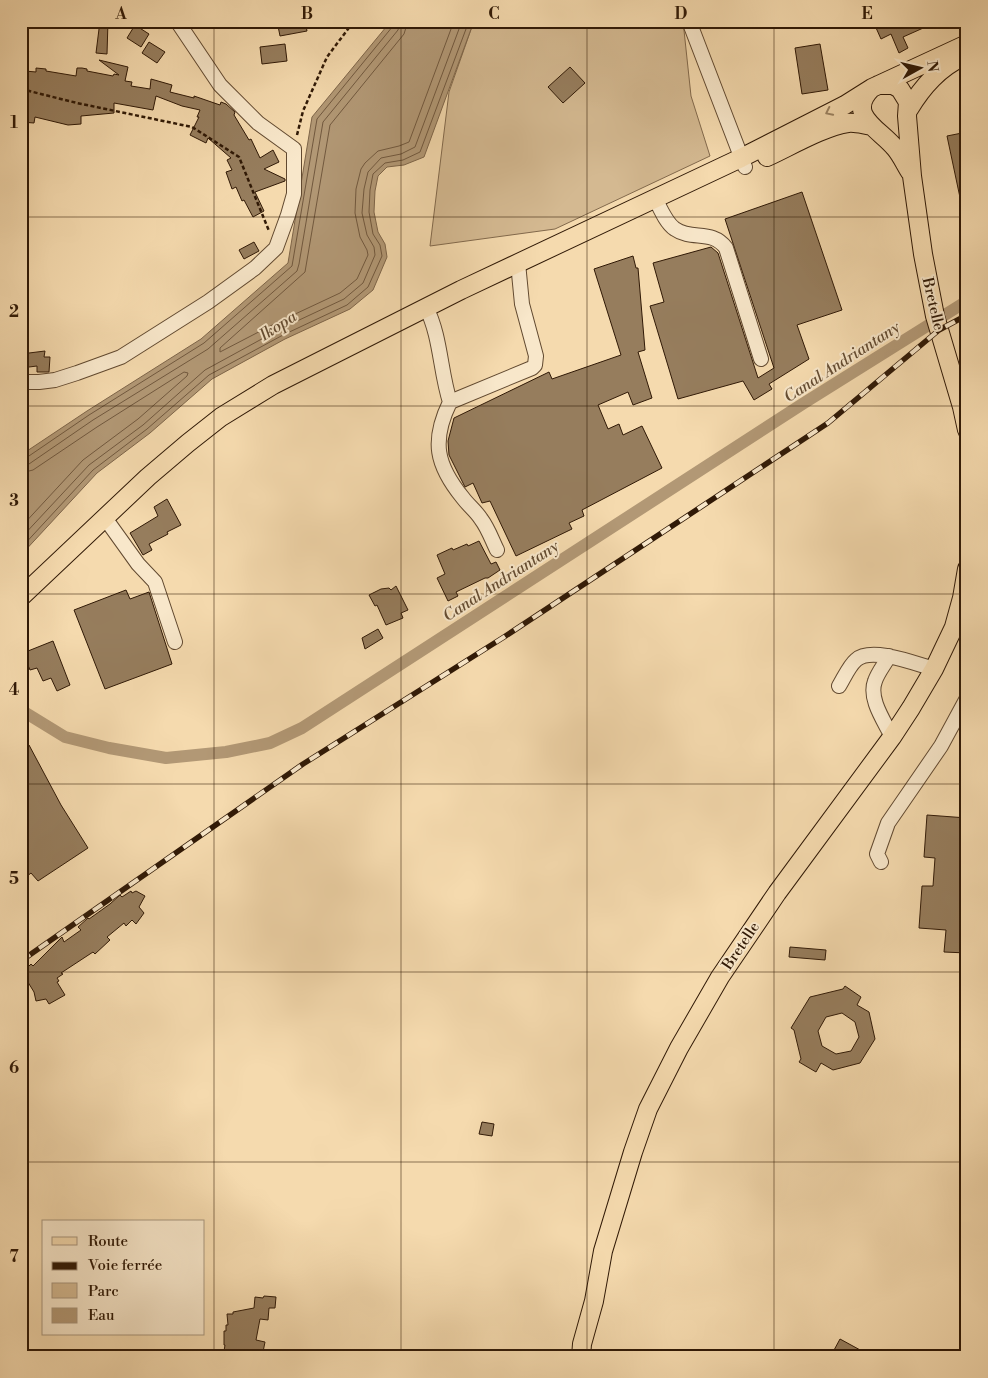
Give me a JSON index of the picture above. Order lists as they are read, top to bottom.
{
  "streets": {
    "main road": ["Bretelle"]
  },
  "water": ["Ikopa", "Canal Andriantany"],
  "legend": [
    "Route",
    "Voie ferrée",
    "Parc",
    "Eau"
  ],
  "north": "right",
  "grid": {
    "columns": [
      "A",
      "B",
      "C",
      "D",
      "E"
    ],
    "rows": [
      "1",
      "2",
      "3",
      "4",
      "5",
      "6",
      "7"
    ]
  }
}
